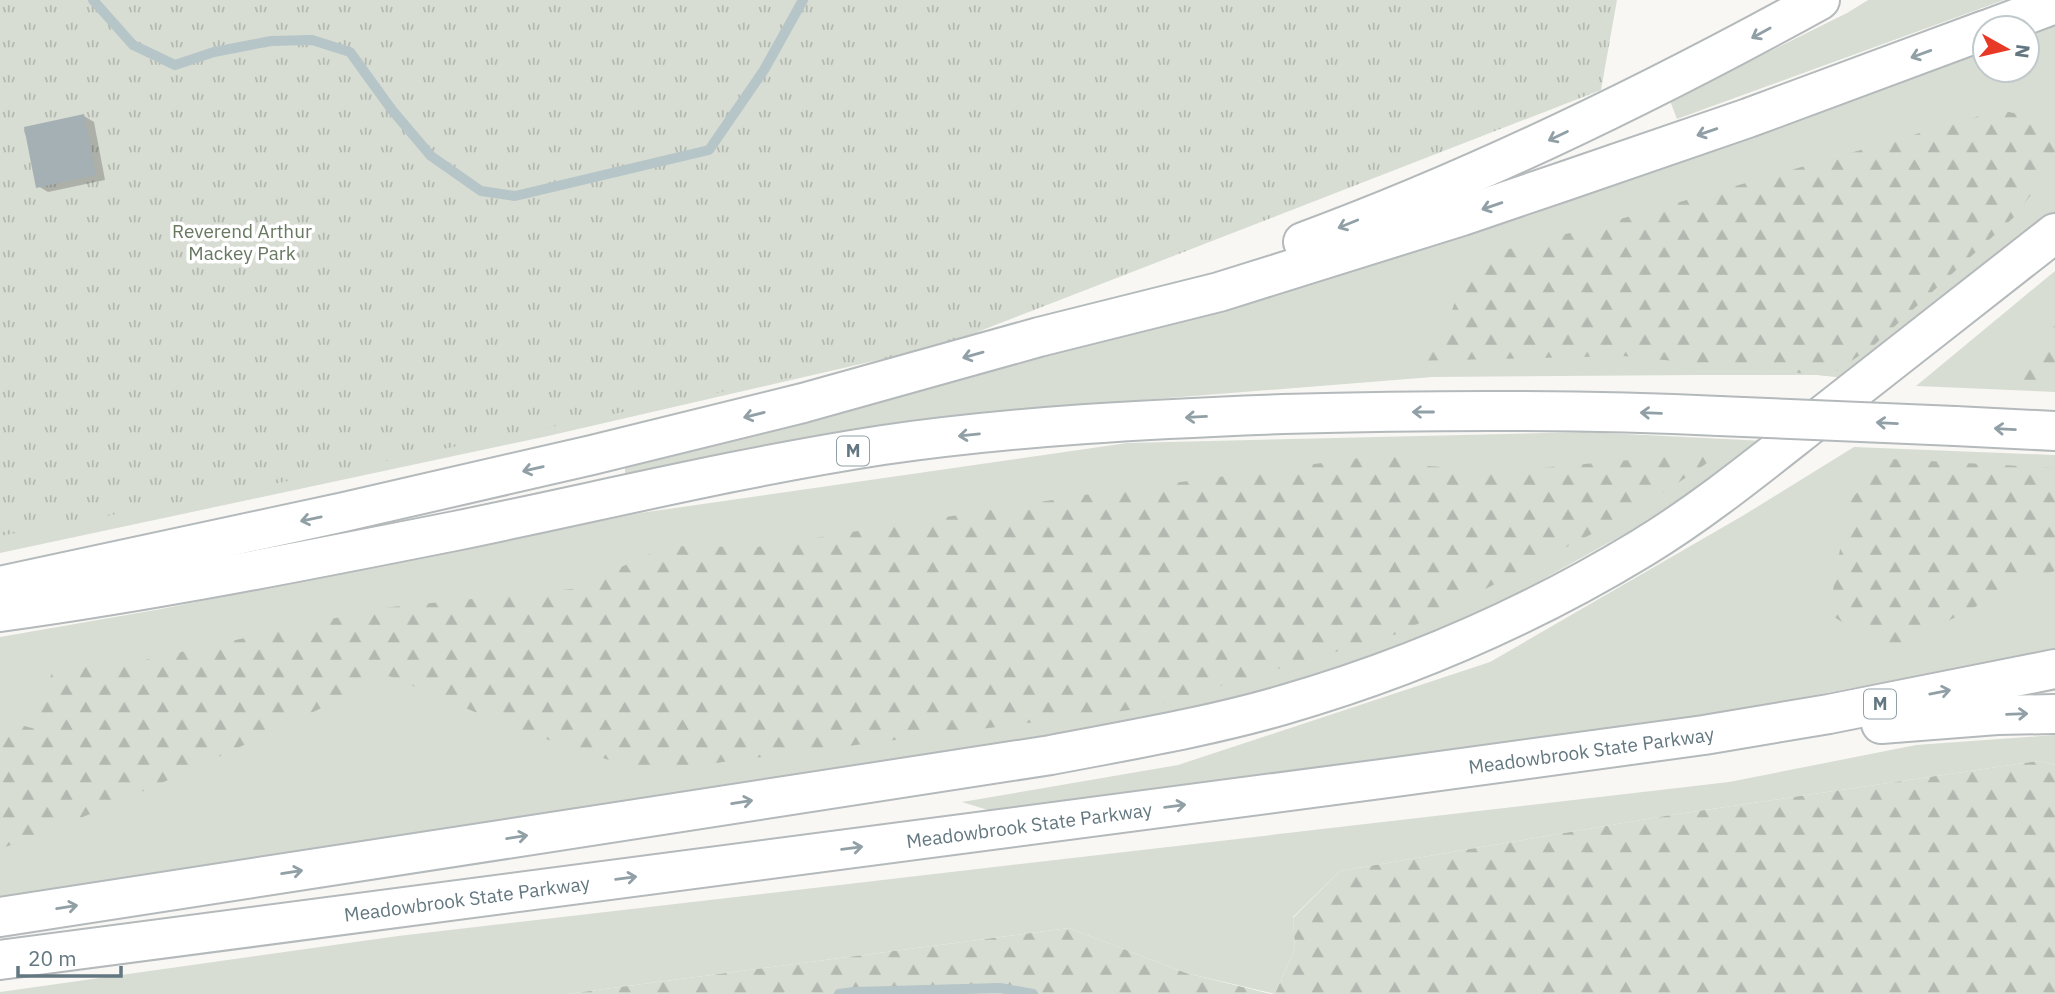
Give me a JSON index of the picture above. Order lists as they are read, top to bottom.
{
  "streets": {
    "highway": ["M", "Meadowbrook State Parkway"]
  },
  "parks": ["Reverend Arthur Mackey Park"],
  "scale_bar": "20 m",
  "north": "right"
}
